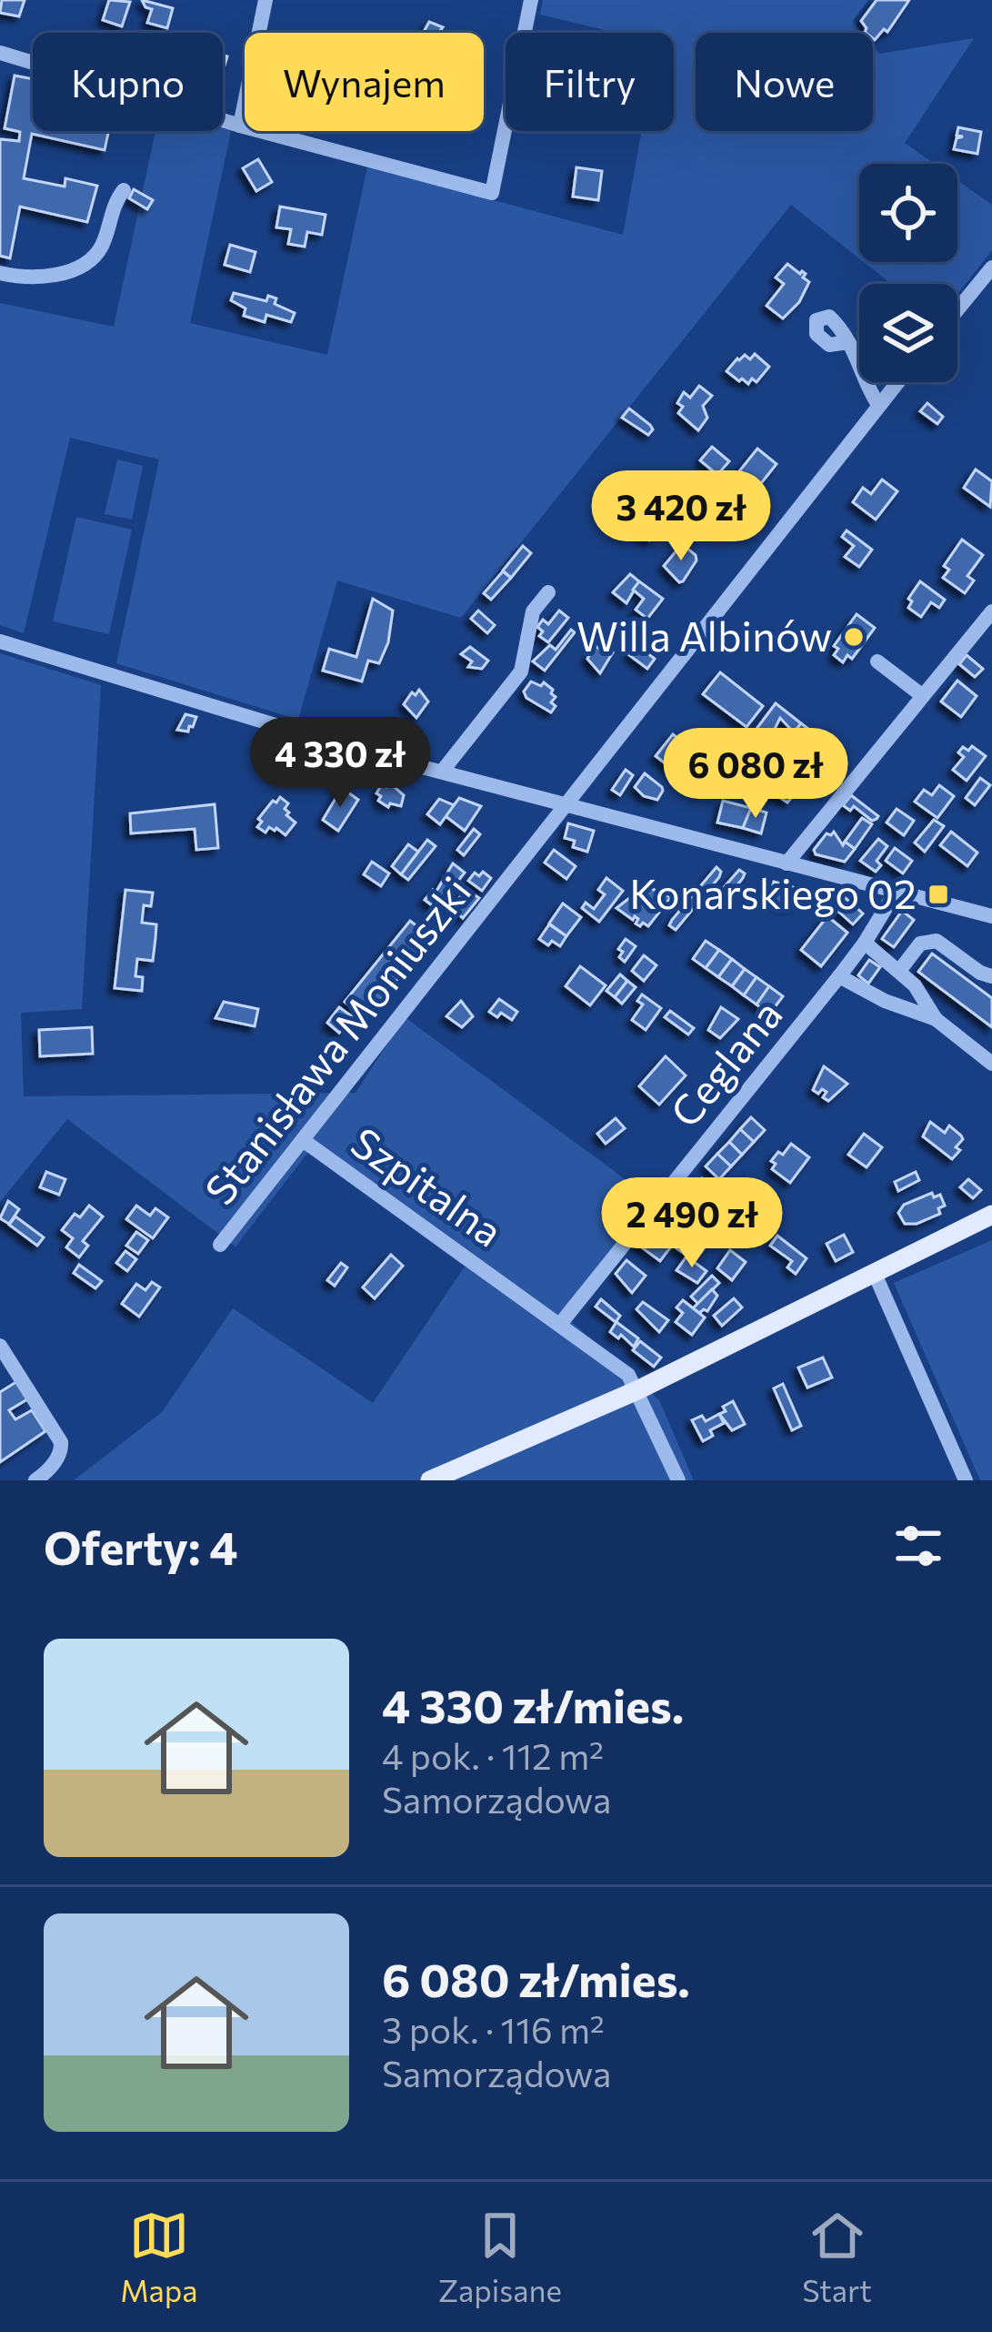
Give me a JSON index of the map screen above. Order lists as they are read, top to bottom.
{
  "streets": {
    "street": ["Stanisława Moniuszki", "Ceglana", "Szpitalna"]
  },
  "crossings": [
    ["Stanisława Moniuszki", "Szpitalna"],
    ["Ceglana", "Szpitalna"]
  ],
  "places": {
    "other": ["Willa Albinów"],
    "transit": ["Konarskiego 02"]
  },
  "page": {
    "chip": [
      "Kupno",
      "Wynajem",
      "Filtry",
      "Nowe"
    ],
    "price": [
      "3 420 zł",
      "4 330 zł",
      "6 080 zł",
      "2 490 zł"
    ],
    "heading": "Oferty: 4",
    "list": [
      {
        "name": "4 330 zł/mies.",
        "note": "4 pok. · 112 m² · Samorządowa"
      },
      {
        "name": "6 080 zł/mies.",
        "note": "3 pok. · 116 m² · Samorządowa"
      }
    ],
    "tabs": ["Mapa", "Zapisane", "Start"]
  }
}
